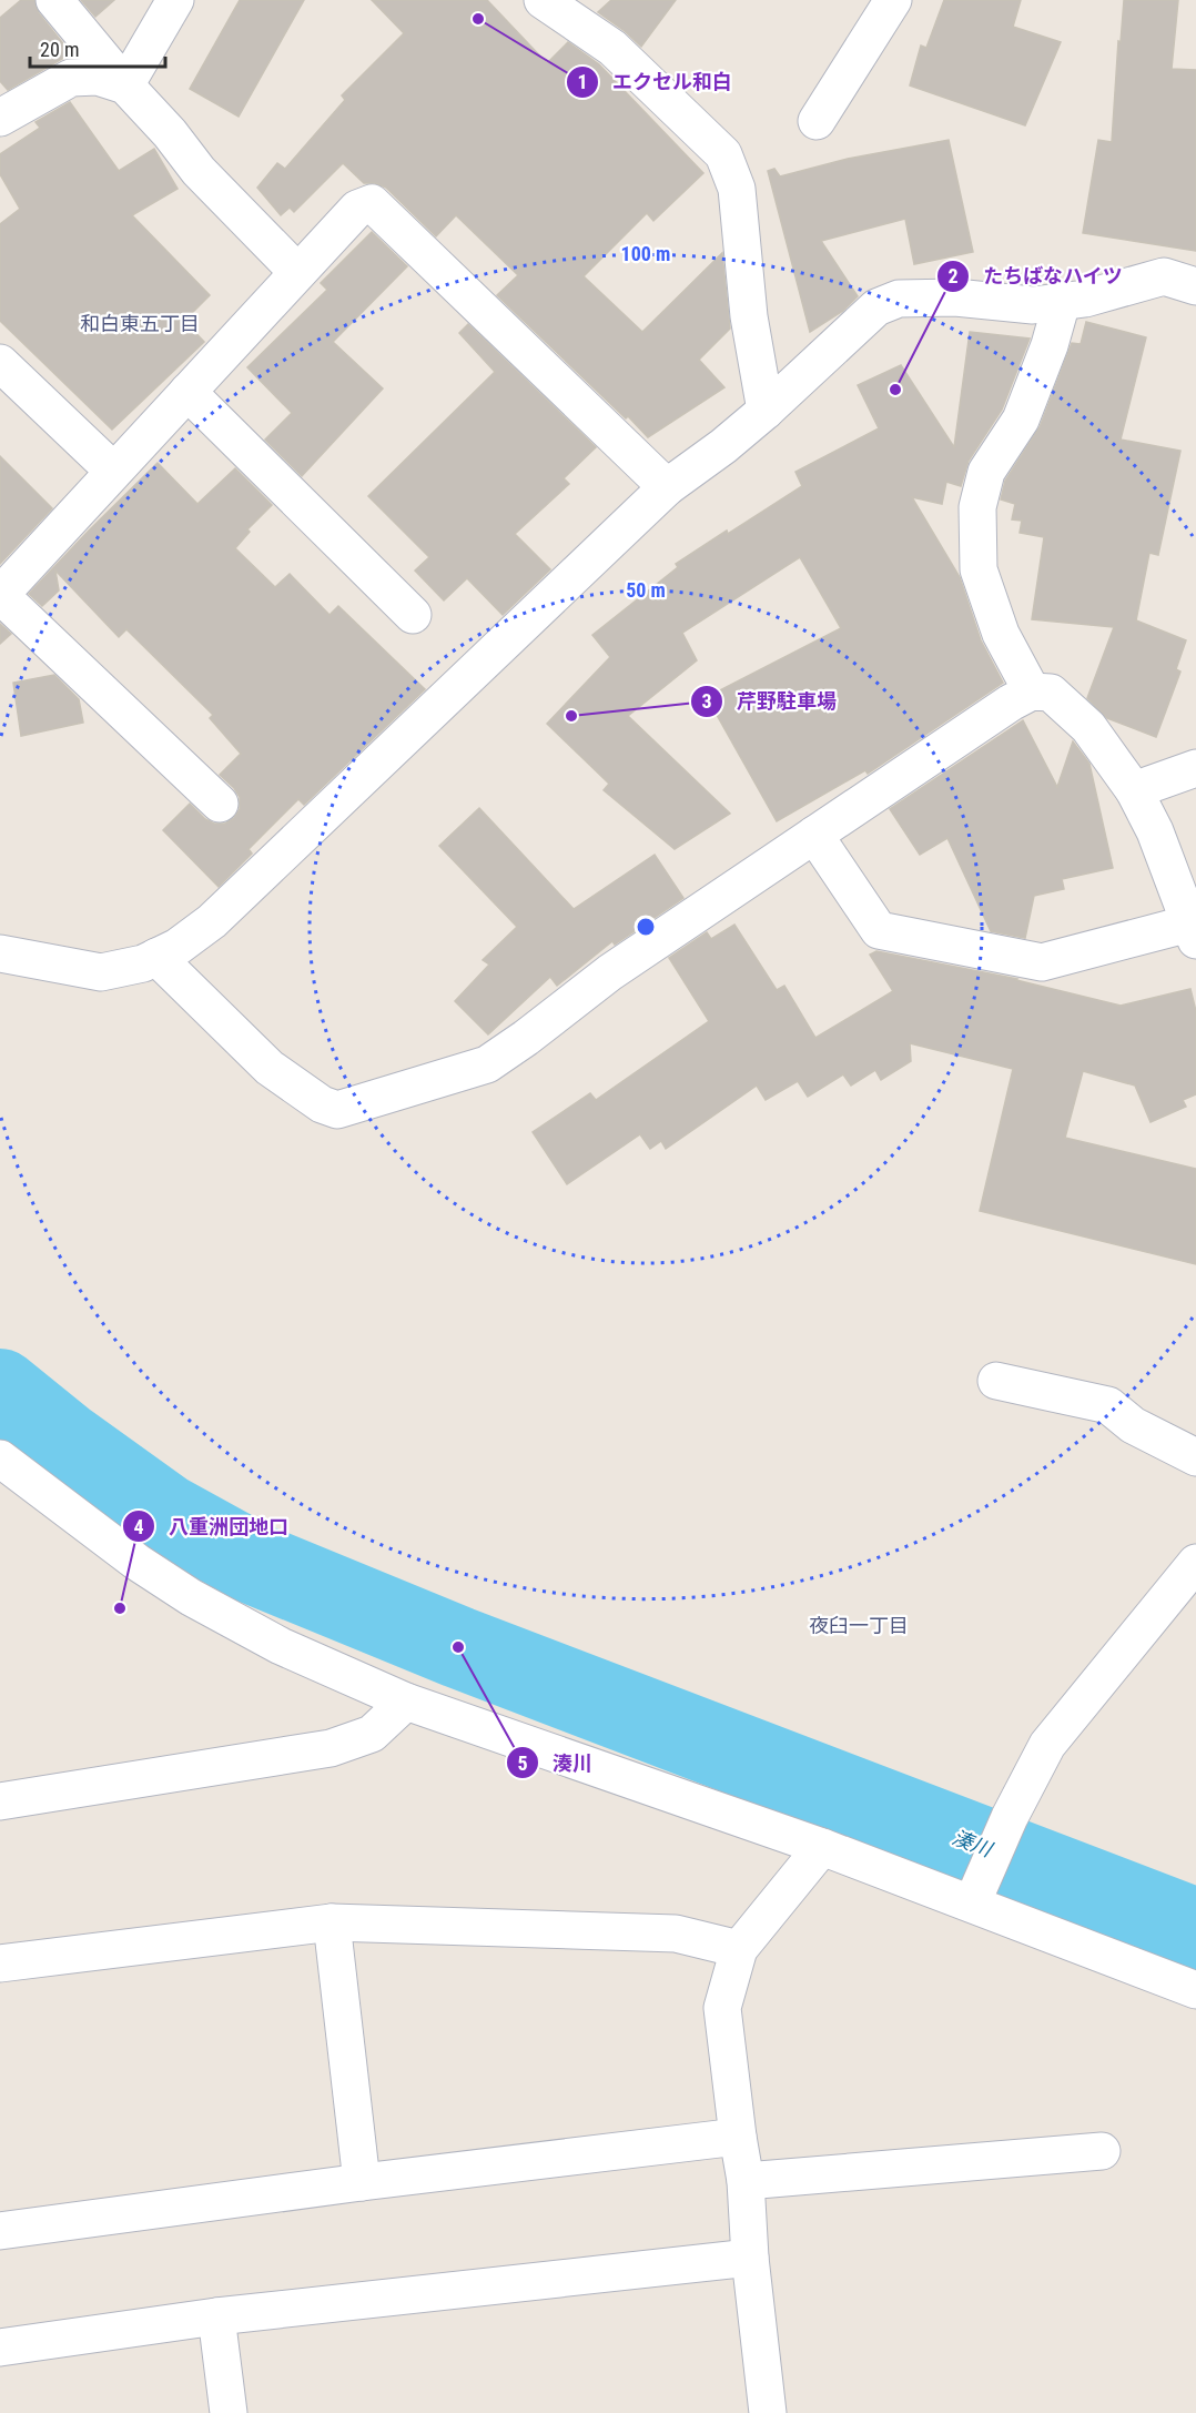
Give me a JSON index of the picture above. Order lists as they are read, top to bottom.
{
  "districts": ["和白東五丁目", "夜臼一丁目"],
  "water": ["湊川"],
  "places": [
    "エクセル和白",
    "たちばなハイツ",
    "芹野駐車場",
    "八重洲団地口",
    "湊川"
  ],
  "scale_bar": "20 m",
  "rings": ["100 m", "50 m"]
}
